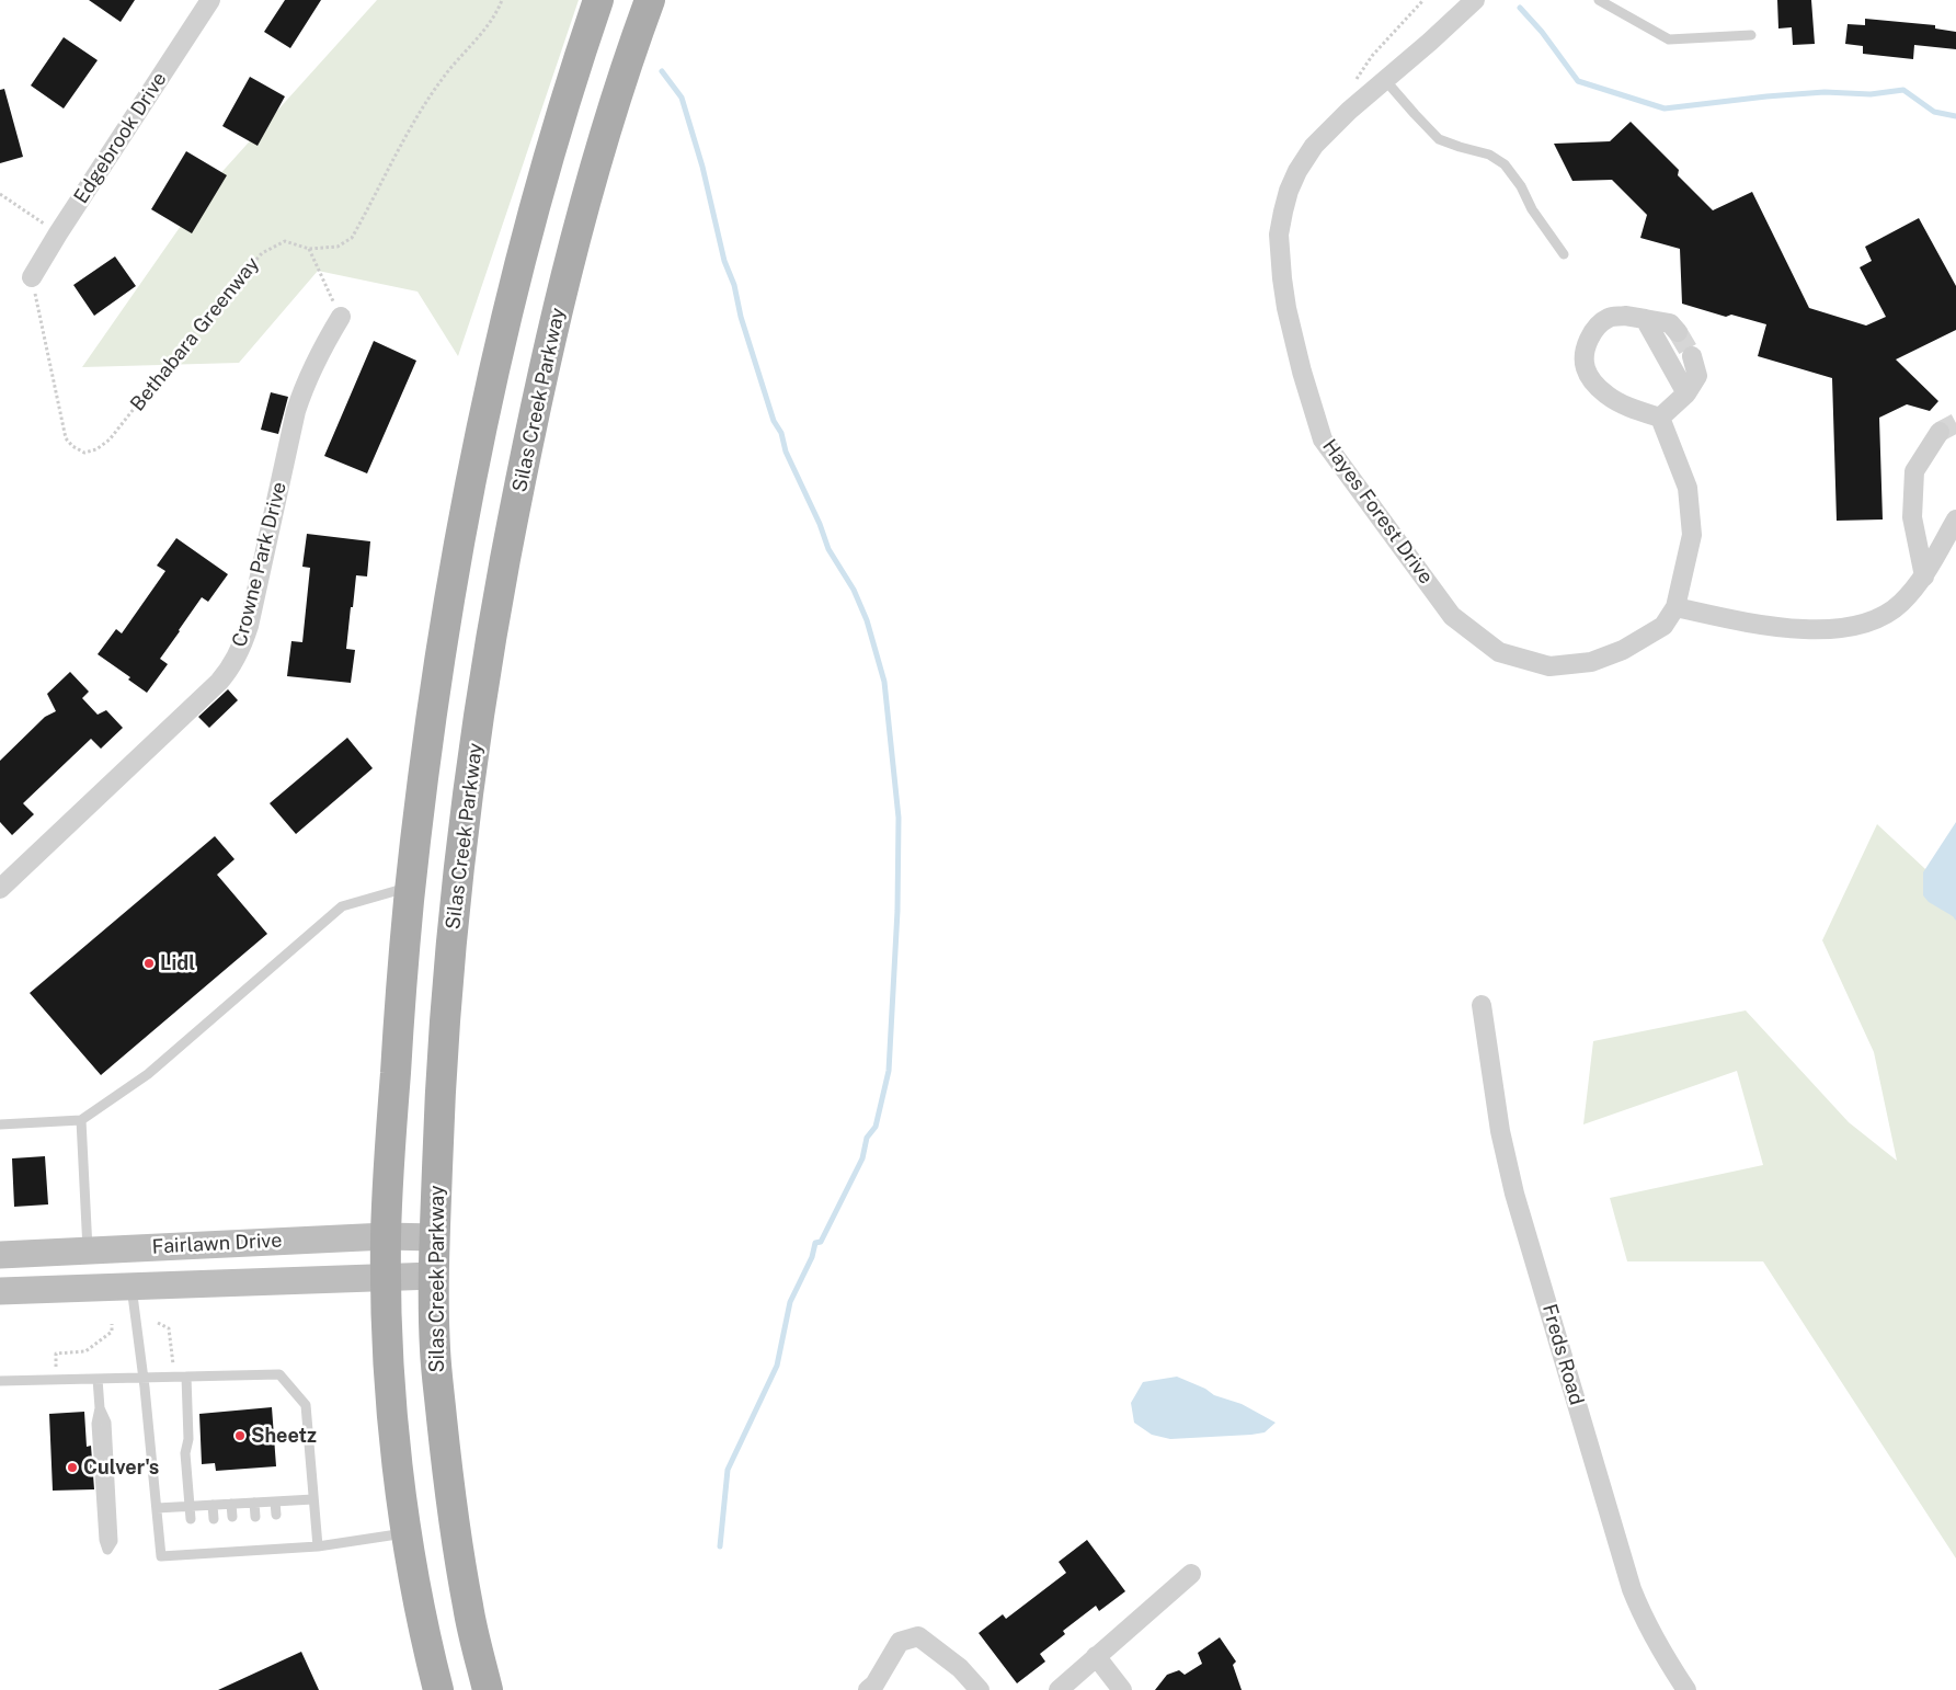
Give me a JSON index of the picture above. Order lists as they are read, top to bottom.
{
  "streets": {
    "main road": ["Silas Creek Parkway", "Fairlawn Drive"],
    "street": [
      "Edgebrook Drive",
      "Hayes Forest Drive",
      "Crowne Park Drive",
      "Freds Road"
    ],
    "path": ["Bethabara Greenway"]
  },
  "crossings": [
    ["Edgebrook Drive", "Bethabara Greenway"],
    ["Silas Creek Parkway", "Fairlawn Drive"]
  ],
  "places": ["Lidl", "Sheetz", "Culver's"]
}
